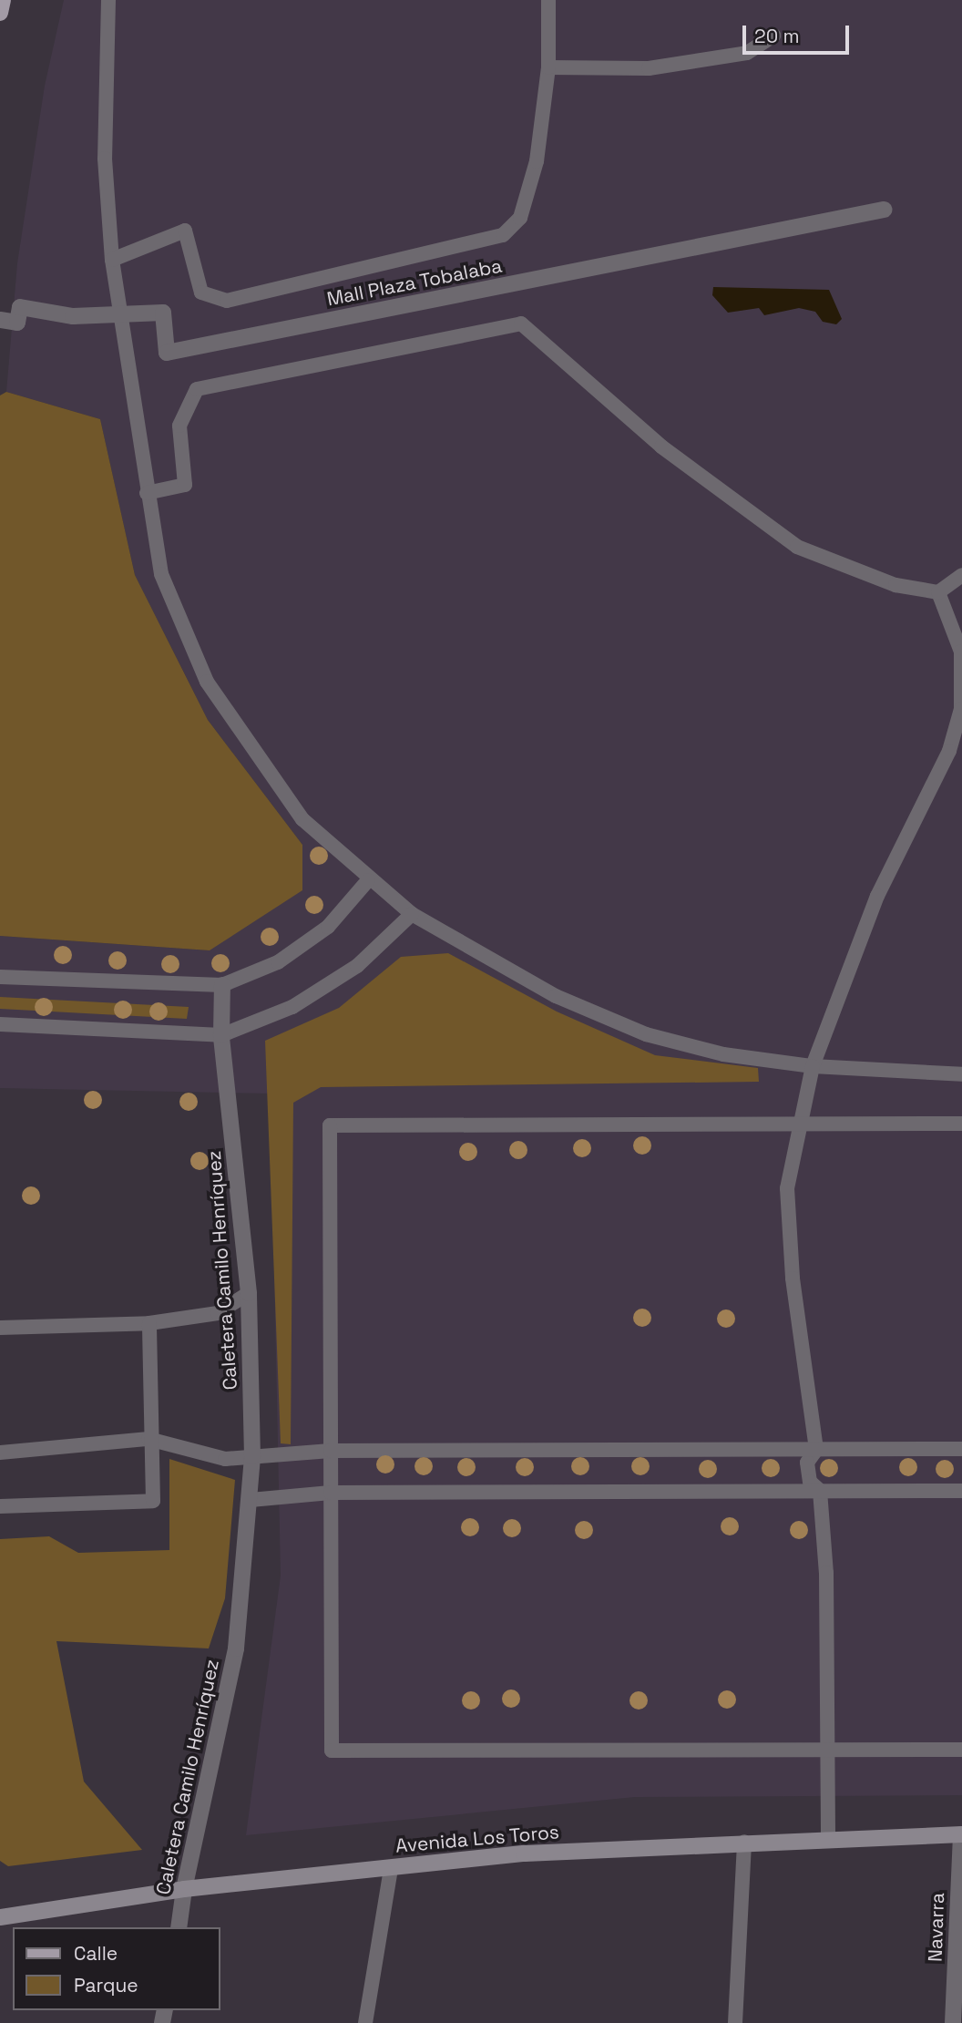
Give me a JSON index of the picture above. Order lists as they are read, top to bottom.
{
  "streets": {
    "main road": ["Avenida Los Toros"],
    "street": ["Mall Plaza Tobalaba", "Caletera Camilo Henríquez", "Navarra"]
  },
  "crossings": [
    ["Caletera Camilo Henríquez", "Avenida Los Toros"],
    ["Avenida Los Toros", "Navarra"]
  ],
  "legend": ["Calle", "Parque"],
  "scale_bar": "20 m"
}
